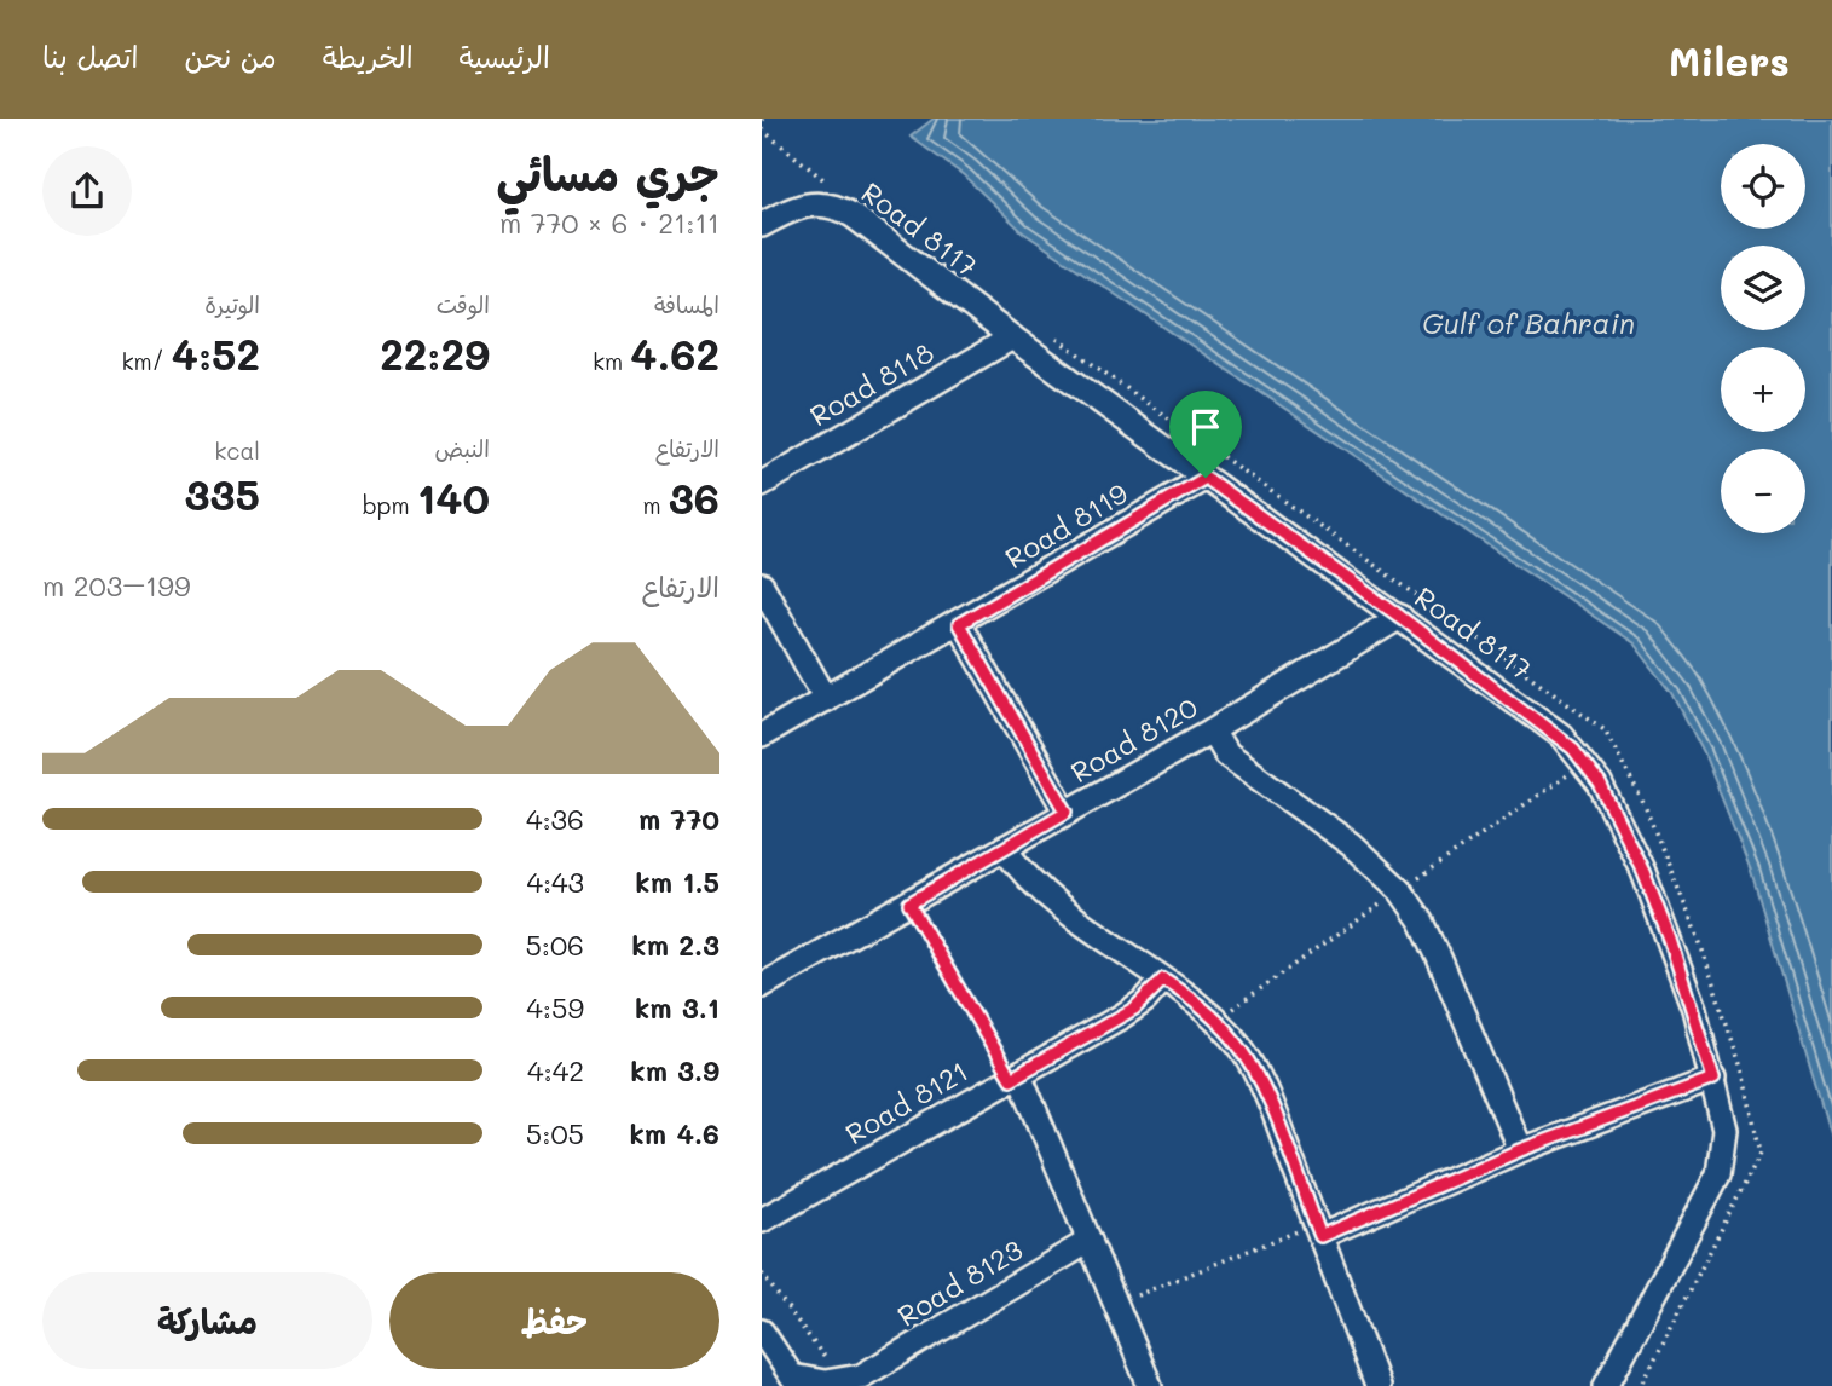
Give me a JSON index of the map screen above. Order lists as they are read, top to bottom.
{
  "streets": {
    "street": [
      "Road 8117",
      "Road 8118",
      "Road 8119",
      "Road 8120",
      "Road 8121",
      "Road 8123"
    ]
  },
  "crossings": [
    ["Road 8117", "Road 8118"],
    ["Road 8117", "Road 8119"],
    ["Road 8117", "Road 8120"]
  ],
  "water": ["Gulf of Bahrain"],
  "page": {
    "header": "Milers",
    "nav": [
      "الرئيسية",
      "الخريطة",
      "من نحن",
      "اتصل بنا"
    ],
    "heading": ["جري مسائي", "21:11 · 6 × 770 m"],
    "map_buttons": ["+", "−"],
    "stats": [
      ["المسافة", "4.62 km"],
      ["الوقت", "22:29"],
      ["الوتيرة", "4:52 /km"],
      ["الارتفاع", "36 m"],
      ["النبض", "140 bpm"],
      ["kcal", "335"]
    ],
    "chart": ["الارتفاع", "199–203 m"],
    "list": [
      {
        "name": "770 m",
        "note": "4:36"
      },
      {
        "name": "1.5 km",
        "note": "4:43"
      },
      {
        "name": "2.3 km",
        "note": "5:06"
      },
      {
        "name": "3.1 km",
        "note": "4:59"
      },
      {
        "name": "3.9 km",
        "note": "4:42"
      },
      {
        "name": "4.6 km",
        "note": "5:05"
      }
    ],
    "buttons": ["حفظ", "مشاركة"]
  }
}
